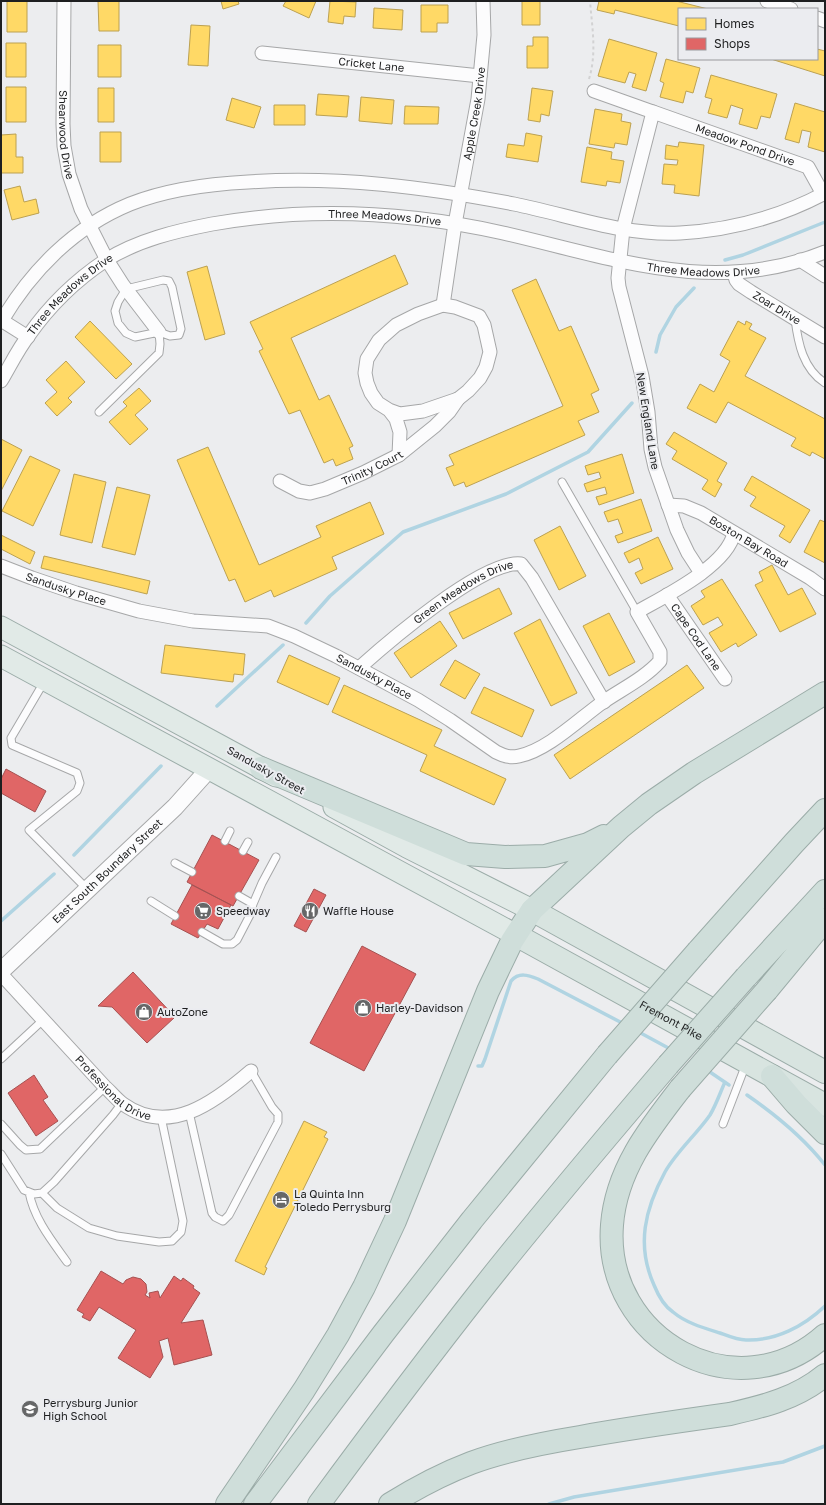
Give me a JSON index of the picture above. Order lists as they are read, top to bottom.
{
  "streets": {
    "highway": ["Fremont Pike"],
    "main road": ["Sandusky Street"],
    "street": [
      "Cricket Lane",
      "Apple Creek Drive",
      "Shearwood Drive",
      "Meadow Pond Drive",
      "Three Meadows Drive",
      "Zoar Drive",
      "New England Lane",
      "Trinity Court",
      "Boston Bay Road",
      "Sandusky Place",
      "Green Meadows Drive",
      "Cape Cod Lane",
      "East South Boundary Street",
      "Professional Drive"
    ]
  },
  "crossings": [
    ["Cricket Lane", "Apple Creek Drive"],
    ["Apple Creek Drive", "Three Meadows Drive"],
    ["Shearwood Drive", "Three Meadows Drive"],
    ["Three Meadows Drive", "Zoar Drive"],
    ["Three Meadows Drive", "New England Lane"],
    ["New England Lane", "Boston Bay Road"],
    ["Sandusky Place", "Green Meadows Drive"]
  ],
  "places": {
    "supermarket": ["Speedway"],
    "restaurant": ["Waffle House"],
    "shop": ["Harley-Davidson", "AutoZone"],
    "hotel": ["La Quinta Inn Toledo Perrysburg"],
    "school or university": ["Perrysburg Junior High School"]
  },
  "legend": ["Homes", "Shops"]
}
